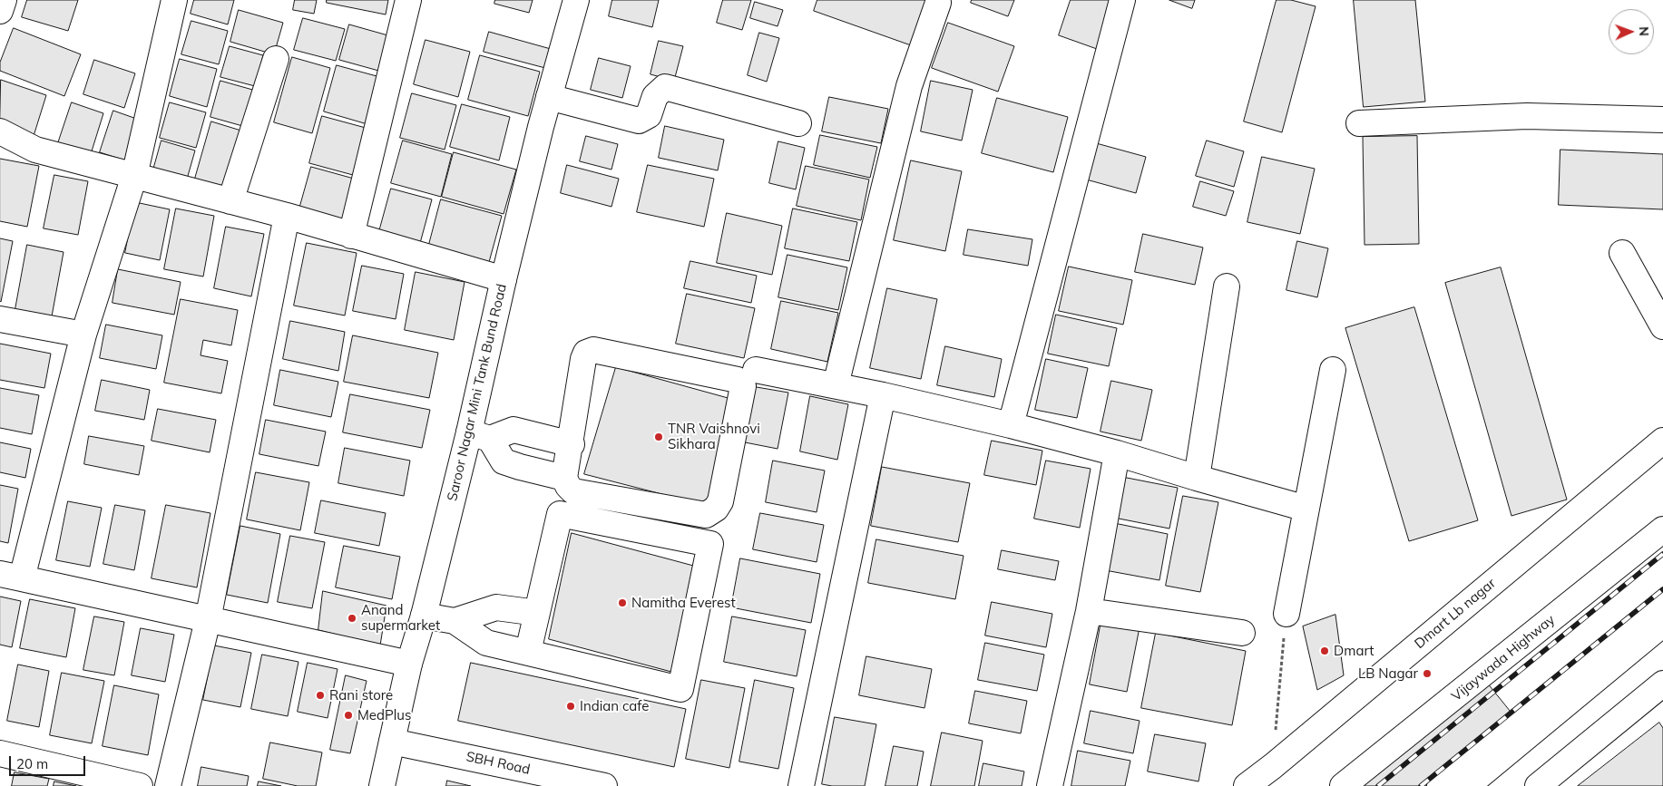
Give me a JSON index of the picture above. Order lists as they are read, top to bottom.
{
  "streets": {
    "main road": [
      "Saroor Nagar Mini Tank Bund Road",
      "Dmart Lb nagar",
      "Vijaywada Highway",
      "SBH Road"
    ]
  },
  "crossings": [
    ["Saroor Nagar Mini Tank Bund Road", "SBH Road"]
  ],
  "places": [
    "TNR Vaishnovi Sikhara",
    "Namitha Everest",
    "Anand supermarket",
    "Dmart",
    "LB Nagar",
    "Rani store",
    "Indian cafe",
    "MedPlus"
  ],
  "scale_bar": "20 m",
  "north": "right"
}
